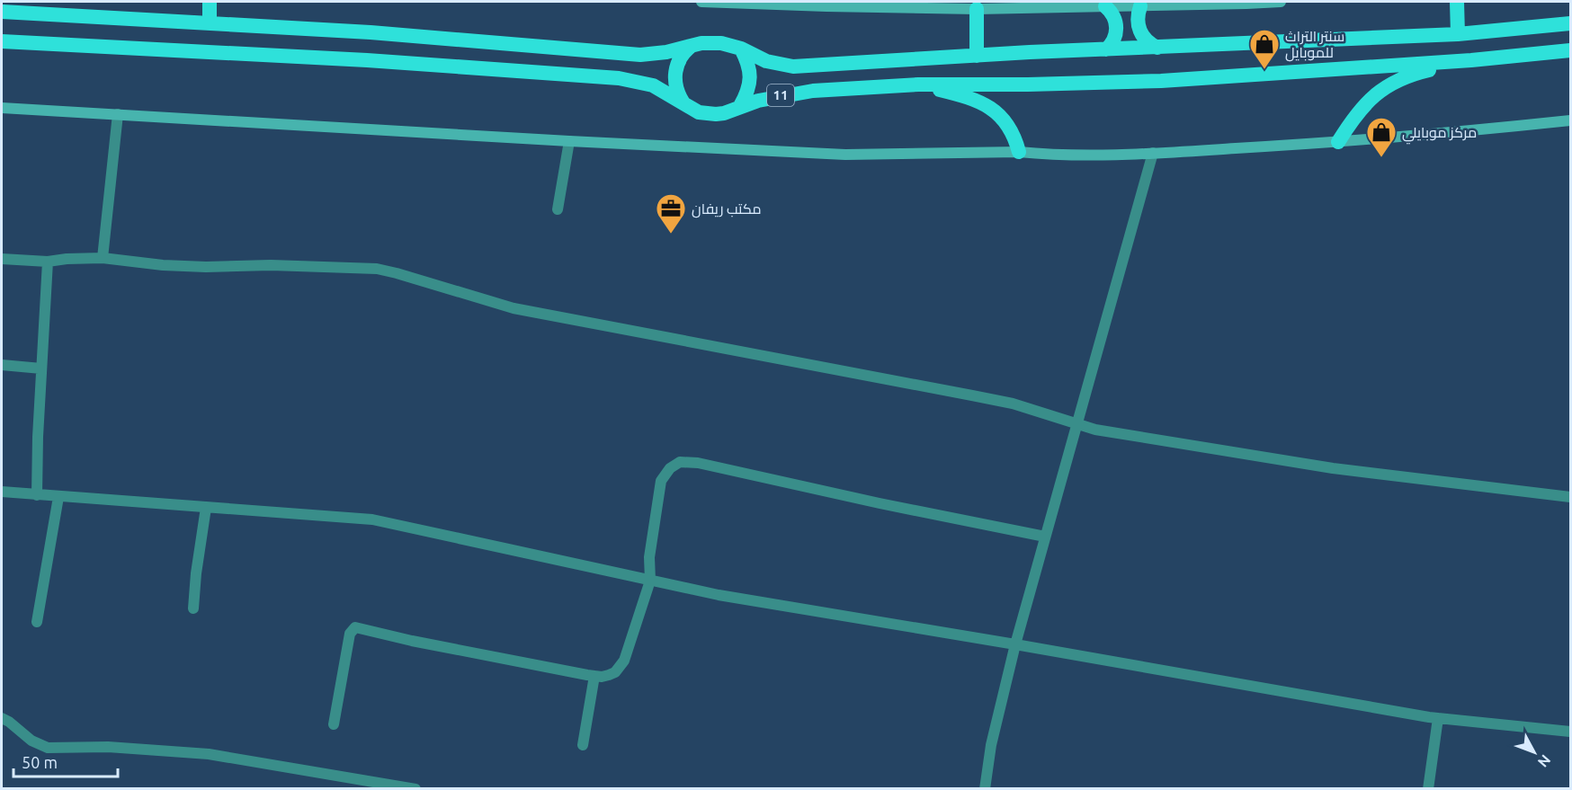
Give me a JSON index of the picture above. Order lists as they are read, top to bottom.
{
  "streets": {
    "highway": ["11"]
  },
  "places": {
    "shop": ["سنتر التراث للموبايل", "مركز موبايلي"],
    "office": ["مكتب ريفان"]
  },
  "scale_bar": "50 m",
  "north": "bottom right"
}
